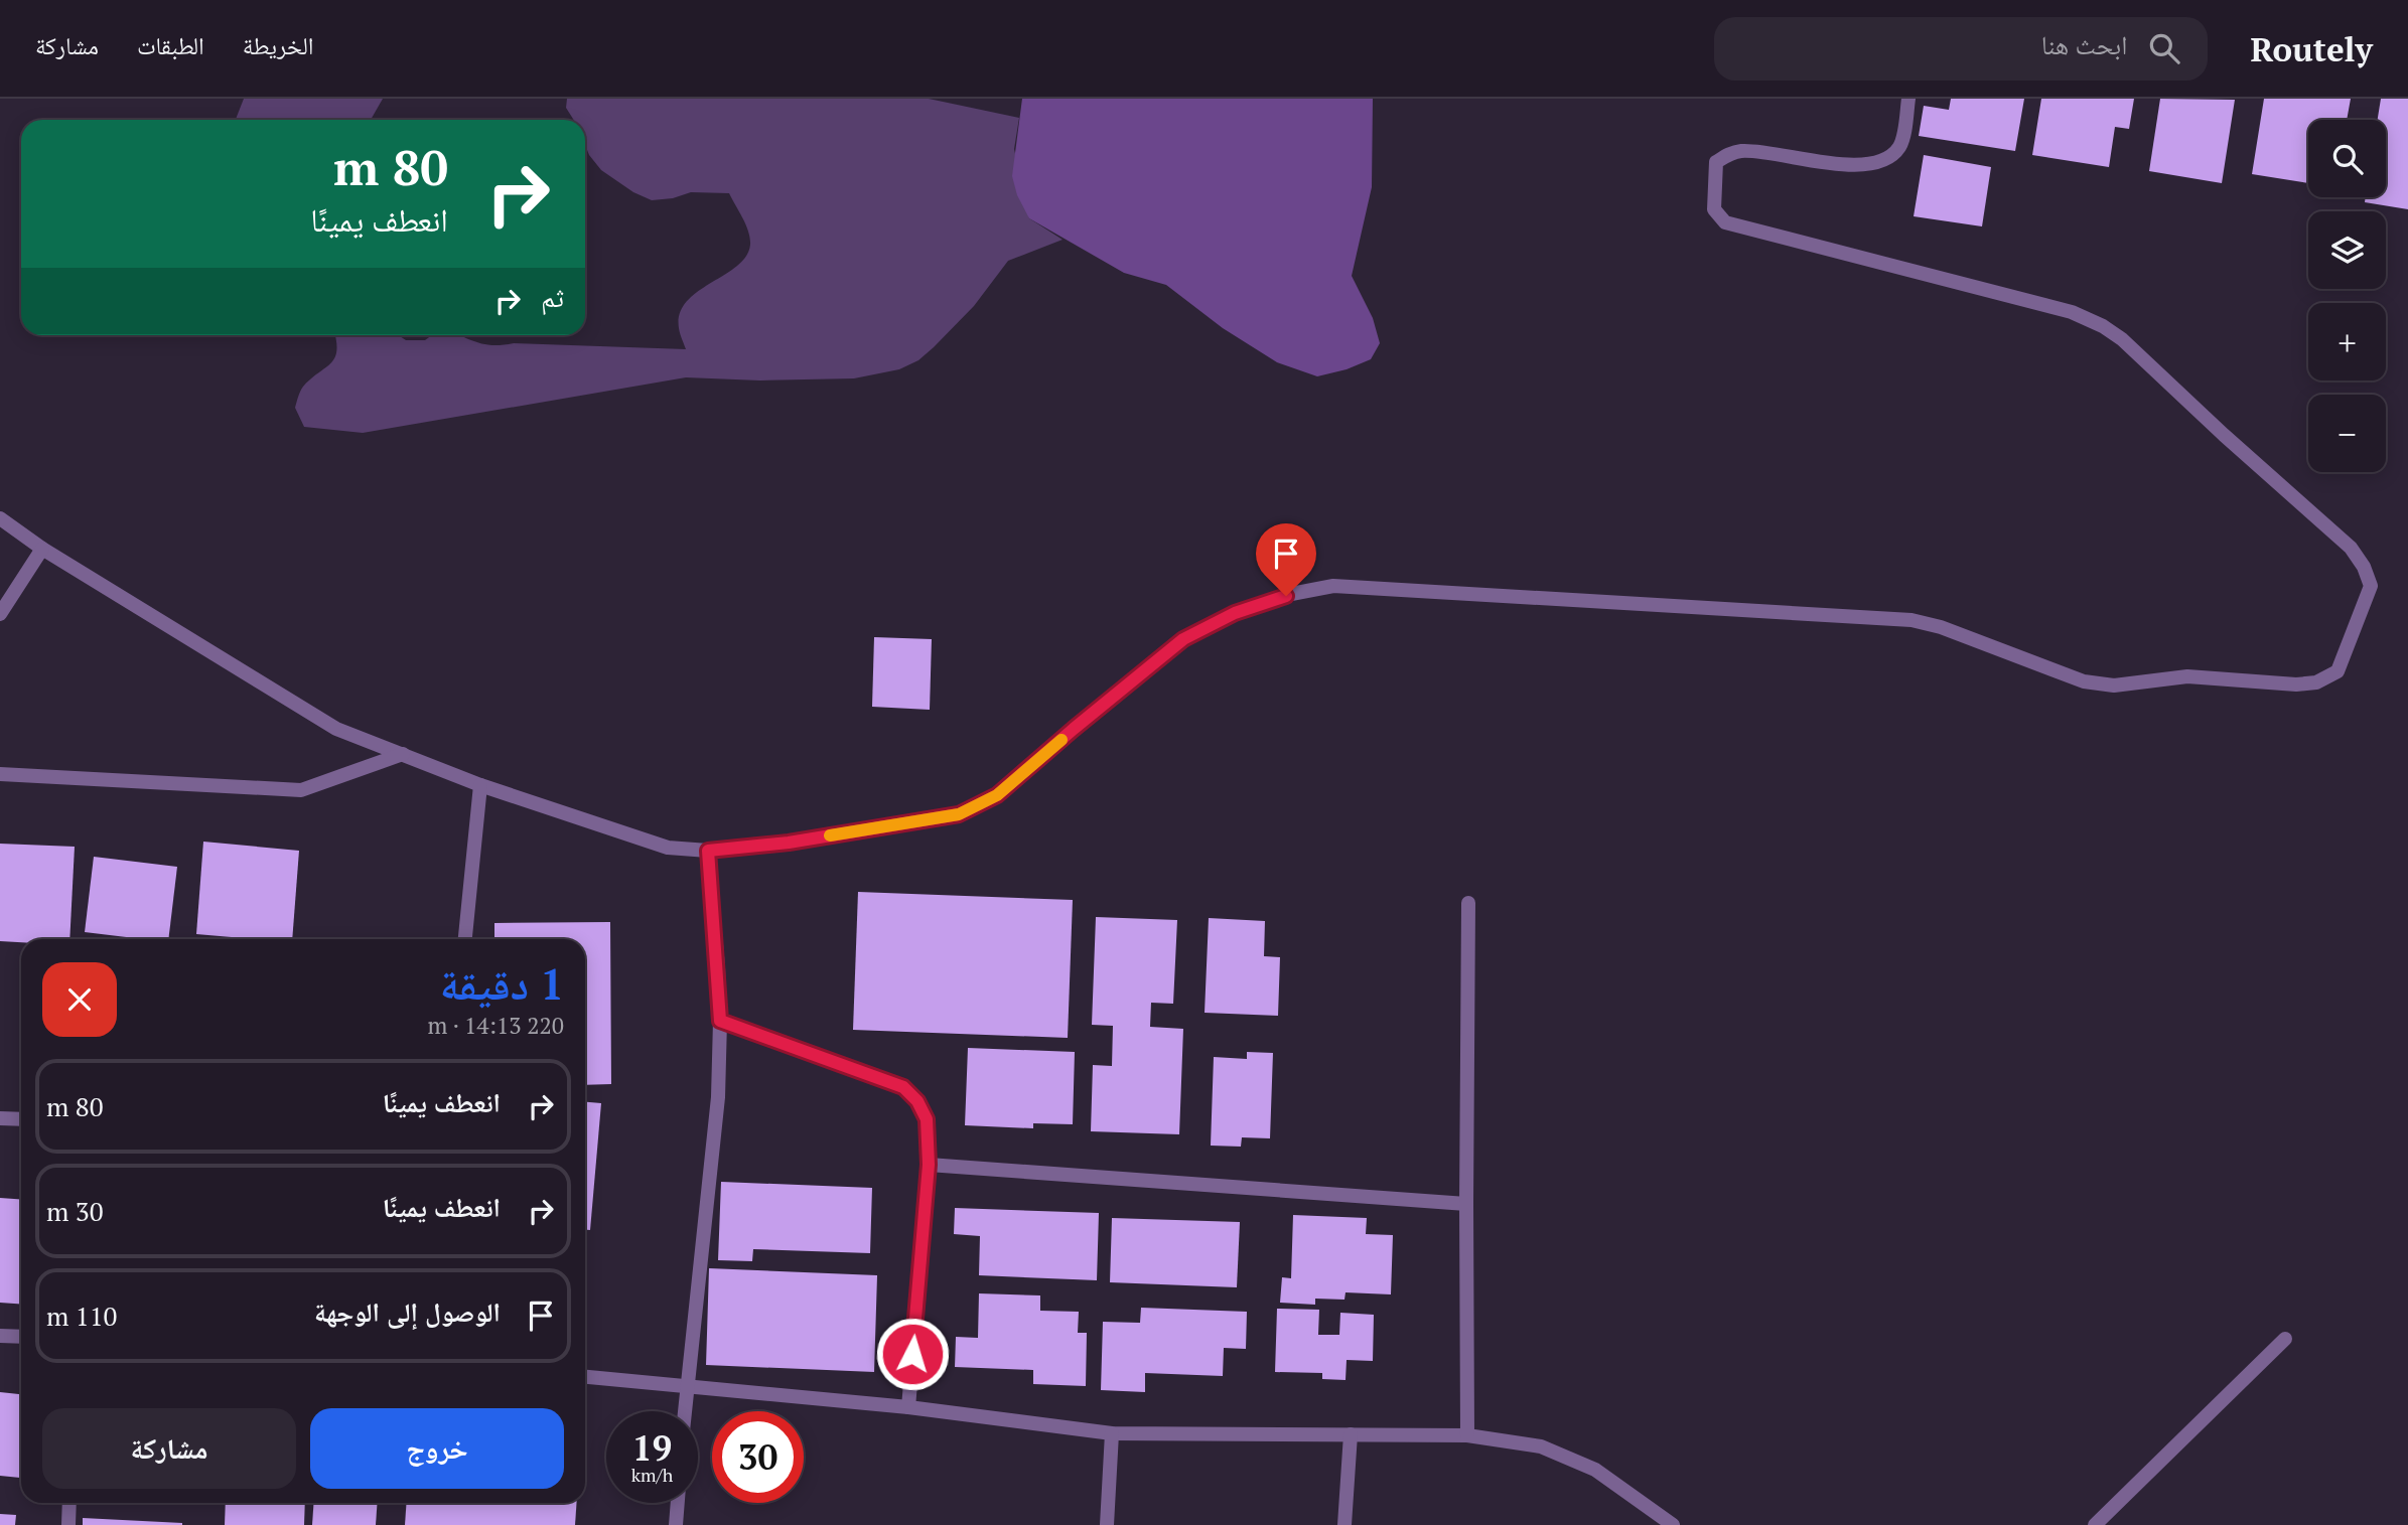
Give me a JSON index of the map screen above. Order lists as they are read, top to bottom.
{
  "page": {
    "header": "Routely",
    "search": "ابحث هنا",
    "nav": ["الخريطة", "الطبقات", "مشاركة"],
    "map_buttons": ["+", "−"],
    "turn": ["80 m", "انعطف يمينًا"],
    "then": "ثم",
    "heading": ["1 دقيقة", "220 m · 14:13"],
    "list": [
      {
        "name": "انعطف يمينًا",
        "value": "80 m"
      },
      {
        "name": "انعطف يمينًا",
        "value": "30 m"
      },
      {
        "name": "الوصول إلى الوجهة",
        "value": "110 m"
      }
    ],
    "buttons": ["خروج", "مشاركة"],
    "speed": "19 km/h",
    "limit": "30"
  }
}
